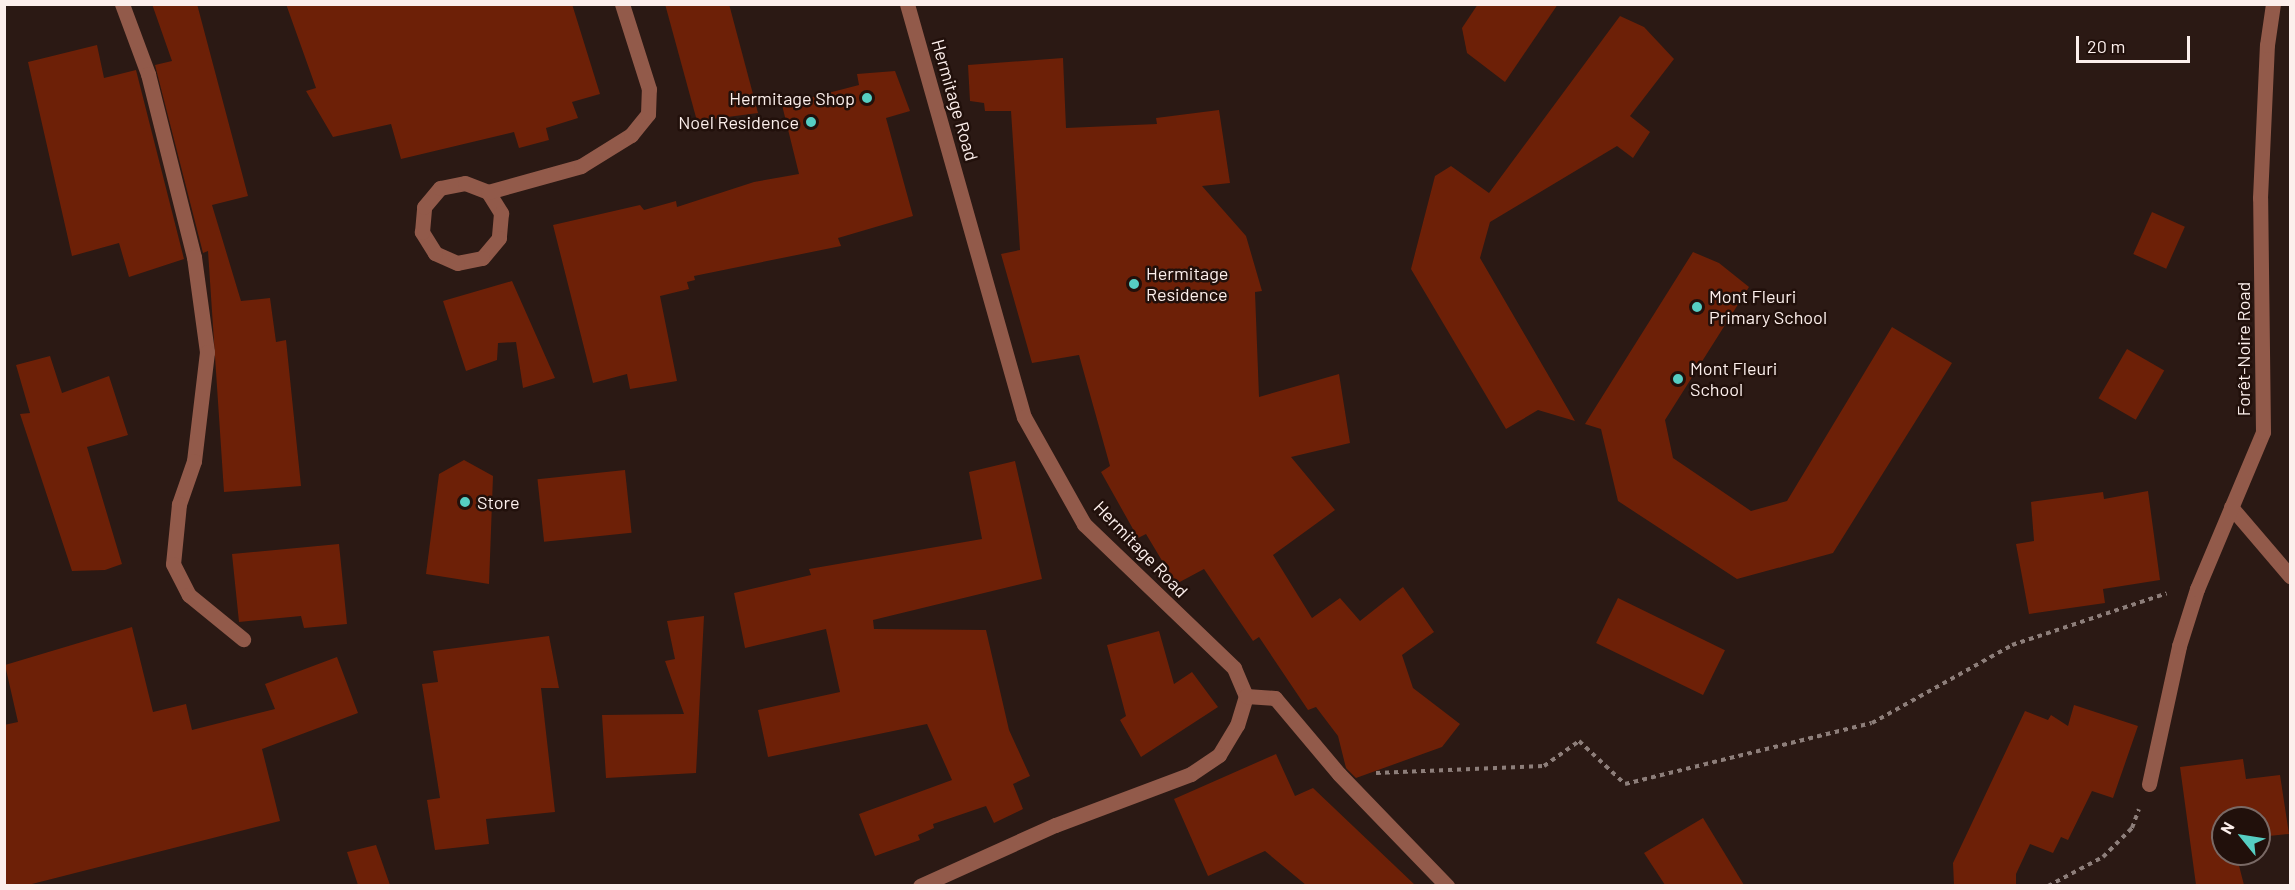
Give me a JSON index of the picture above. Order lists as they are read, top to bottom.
{
  "streets": {
    "street": ["Hermitage Road", "Forêt-Noire Road"]
  },
  "places": [
    "Hermitage Shop",
    "Noel Residence",
    "Hermitage Residence",
    "Mont Fleuri Primary School",
    "Mont Fleuri School",
    "Store"
  ],
  "scale_bar": "20 m",
  "north": "top left"
}
